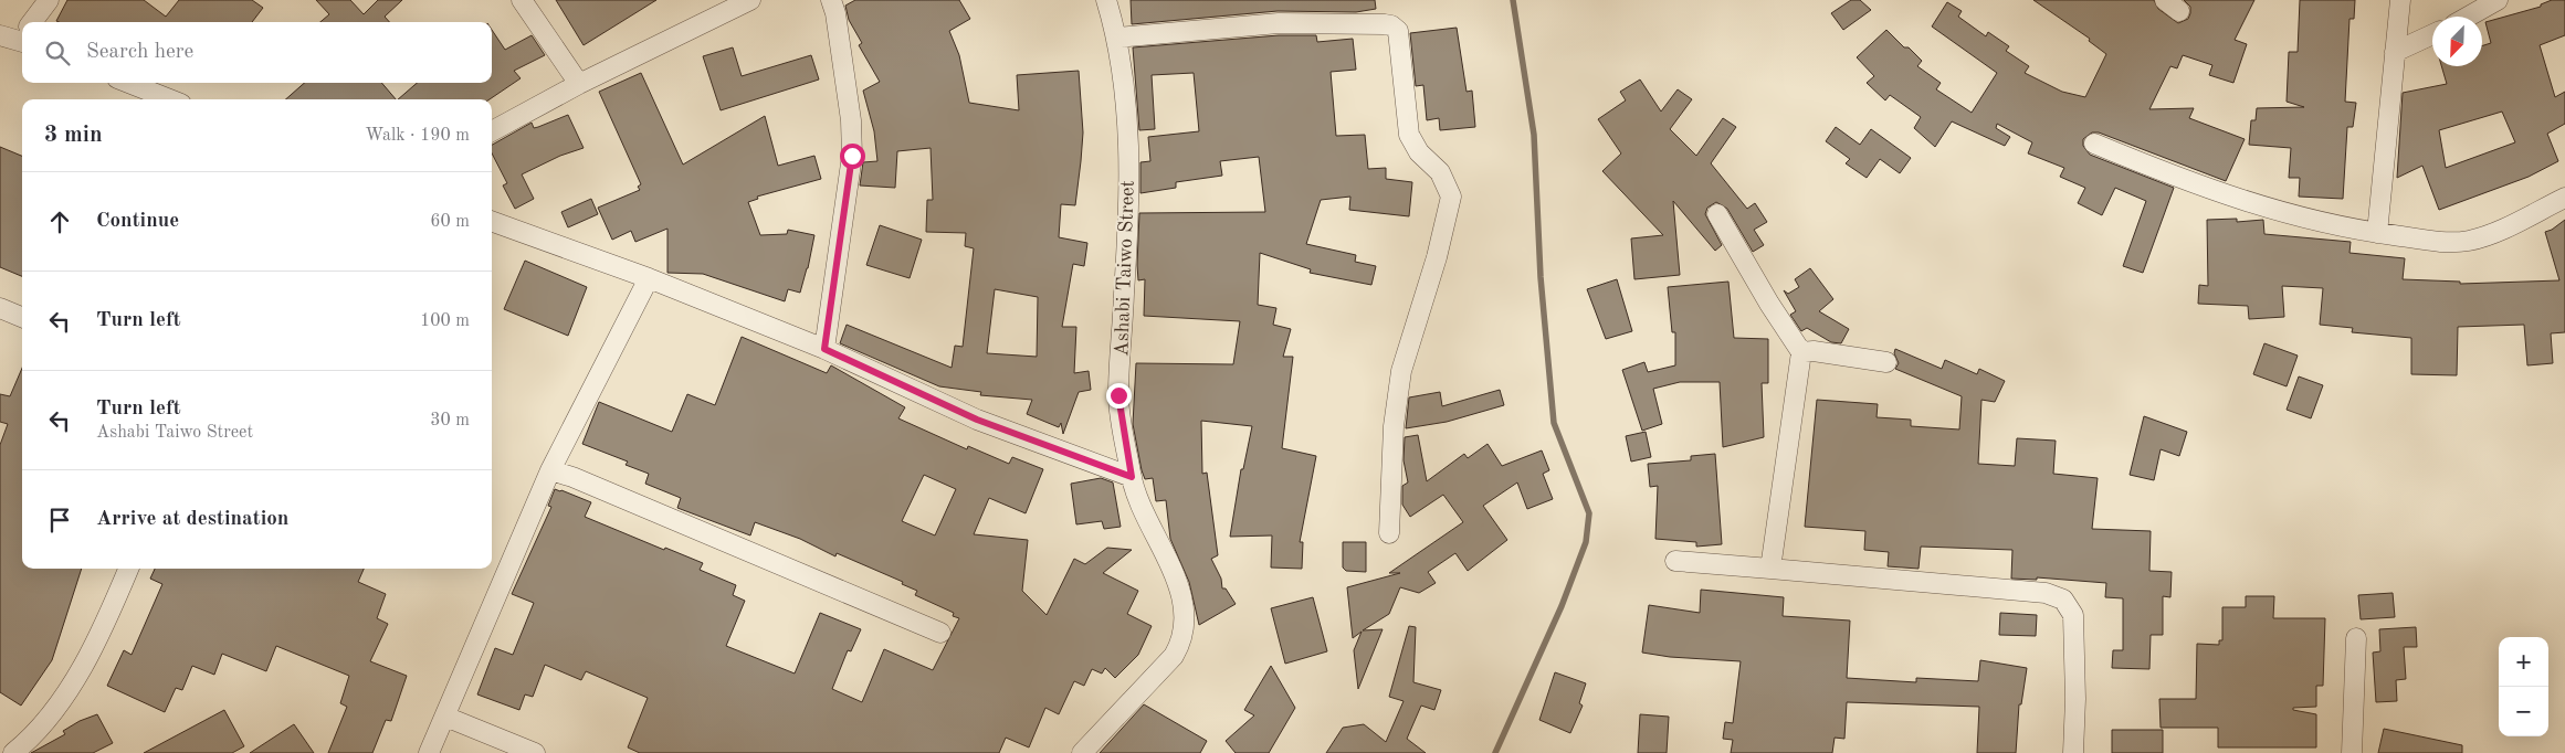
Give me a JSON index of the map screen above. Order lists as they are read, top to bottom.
{
  "streets": {
    "street": ["Ashabi Taiwo Street"]
  },
  "north": "bottom left",
  "page": {
    "search": "Search here",
    "heading": ["3 min", "Walk · 190 m"],
    "list": [
      ["Continue", "60 m"],
      ["Turn left", "100 m"],
      ["Turn left", "Ashabi Taiwo Street", "30 m"],
      "Arrive at destination"
    ],
    "map_buttons": ["+", "−"]
  }
}
